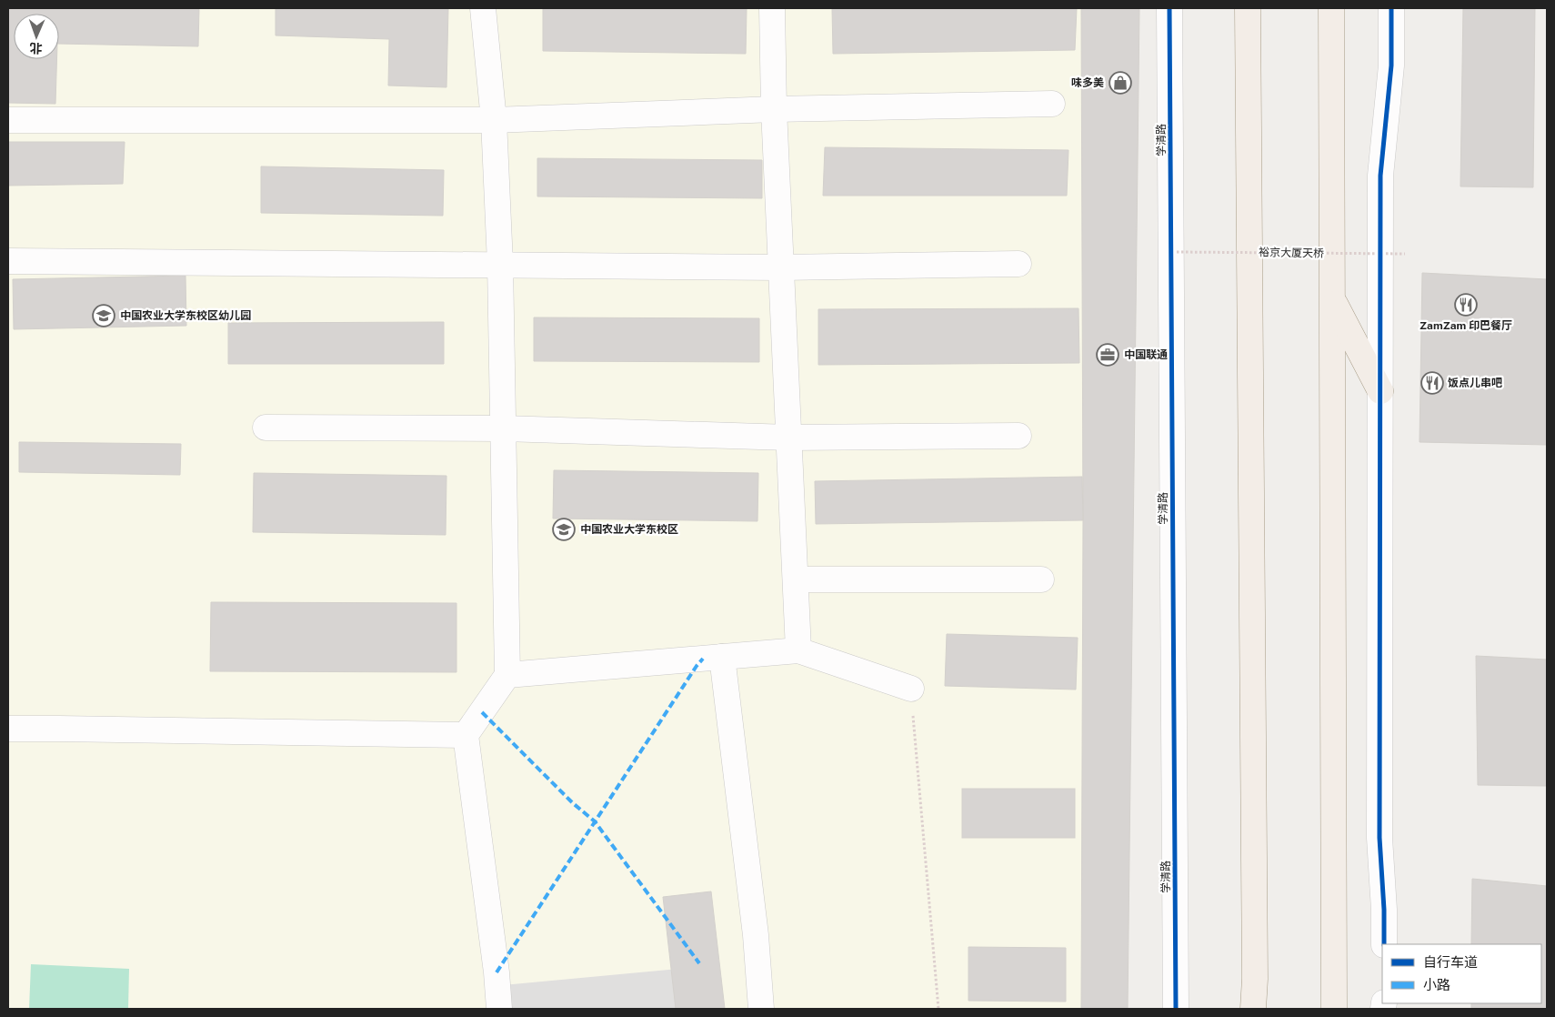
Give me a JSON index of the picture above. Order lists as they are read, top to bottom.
{
  "streets": {
    "street": ["学清路"],
    "path": ["裕京大厦天桥"]
  },
  "places": {
    "shop": ["味多美"],
    "restaurant": ["ZamZam 印巴餐厅", "饭点儿串吧"],
    "school or university": ["中国农业大学东校区幼儿园", "中国农业大学东校区"],
    "office": ["中国联通"]
  },
  "legend": ["自行车道", "小路"],
  "north": "bottom"
}
